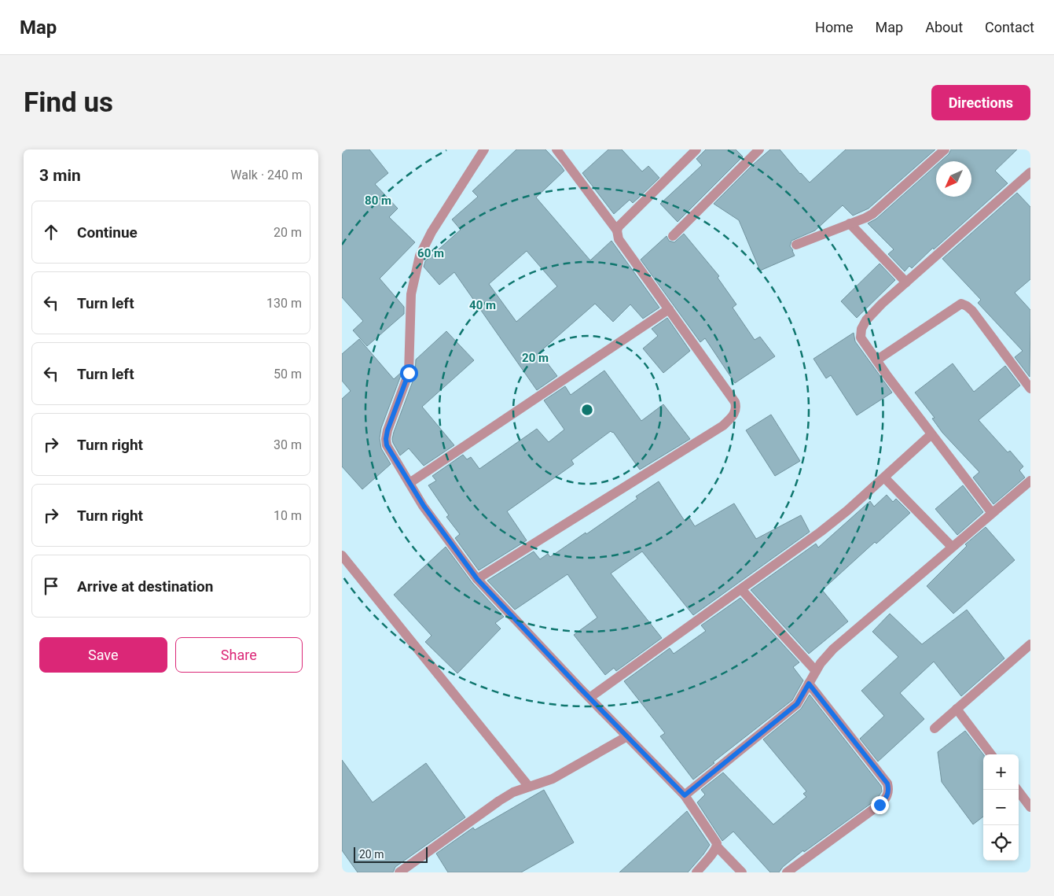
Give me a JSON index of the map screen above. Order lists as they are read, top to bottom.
{
  "scale_bar": "20 m",
  "north": "bottom left",
  "page": {
    "header": "Map",
    "nav": [
      "Home",
      "Map",
      "About",
      "Contact"
    ],
    "buttons": [
      "Directions",
      ["Save", "Share"]
    ],
    "title": "Find us",
    "heading": ["3 min", "Walk · 240 m"],
    "list": [
      ["Continue", "20 m"],
      ["Turn left", "130 m"],
      ["Turn left", "50 m"],
      ["Turn right", "30 m"],
      ["Turn right", "10 m"],
      "Arrive at destination"
    ],
    "map_buttons": ["+", "−"],
    "scale": "20 m"
  },
  "rings": [
    "80 m",
    "60 m",
    "40 m",
    "20 m"
  ]
}
